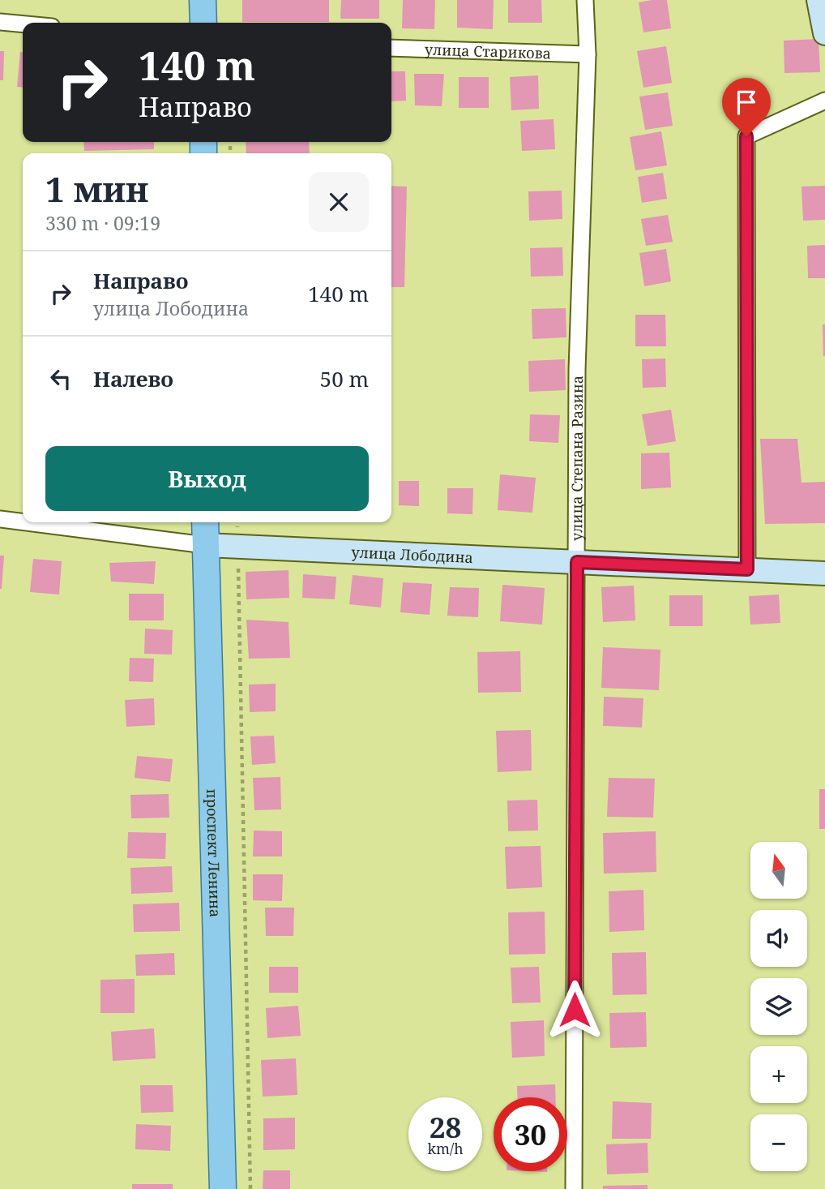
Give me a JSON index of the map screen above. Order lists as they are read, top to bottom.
{
  "streets": {
    "main road": ["проспект Ленина"],
    "street": ["улица Старикова", "улица Степана Разина", "улица Лободина"]
  },
  "crossings": [
    ["улица Старикова", "улица Степана Разина"],
    ["улица Степана Разина", "улица Лободина"],
    ["улица Лободина", "проспект Ленина"]
  ],
  "north": "top",
  "page": {
    "turn": ["140 m", "Направо"],
    "heading": ["1 мин", "330 m · 09:19"],
    "list": [
      {
        "name": "Направо",
        "note": "улица Лободина",
        "value": "140 m"
      },
      {
        "name": "Налево",
        "value": "50 m"
      }
    ],
    "buttons": "Выход",
    "map_buttons": ["+", "−"],
    "speed": "28 km/h",
    "limit": "30"
  }
}
